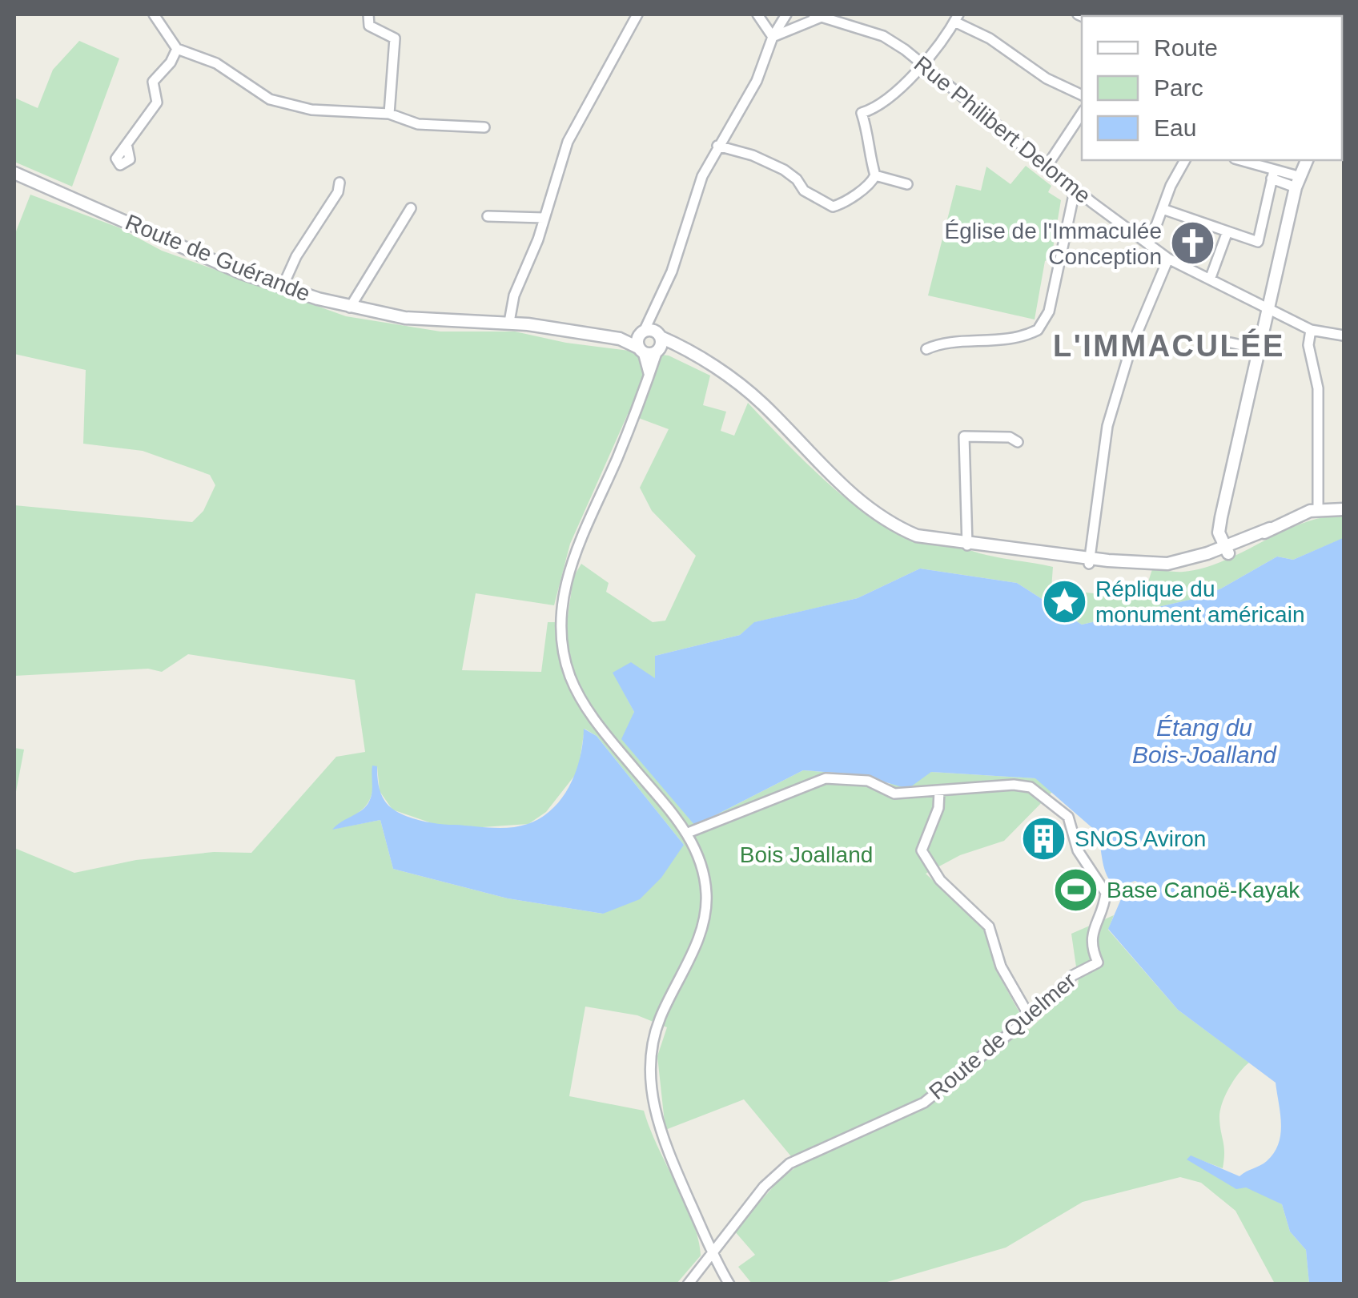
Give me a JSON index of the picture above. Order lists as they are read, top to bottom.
{
  "streets": {
    "street": ["Rue Philibert Delorme", "Route de Guérande", "Route de Quelmer"]
  },
  "districts": ["L'IMMACULÉE"],
  "water": ["Étang du Bois-Joalland"],
  "parks": ["Bois Joalland"],
  "places": {
    "church": ["Église de l'Immaculée Conception"],
    "place": ["Réplique du monument américain"],
    "building": ["SNOS Aviron"],
    "sports": ["Base Canoë-Kayak"]
  },
  "legend": ["Route", "Parc", "Eau"]
}
